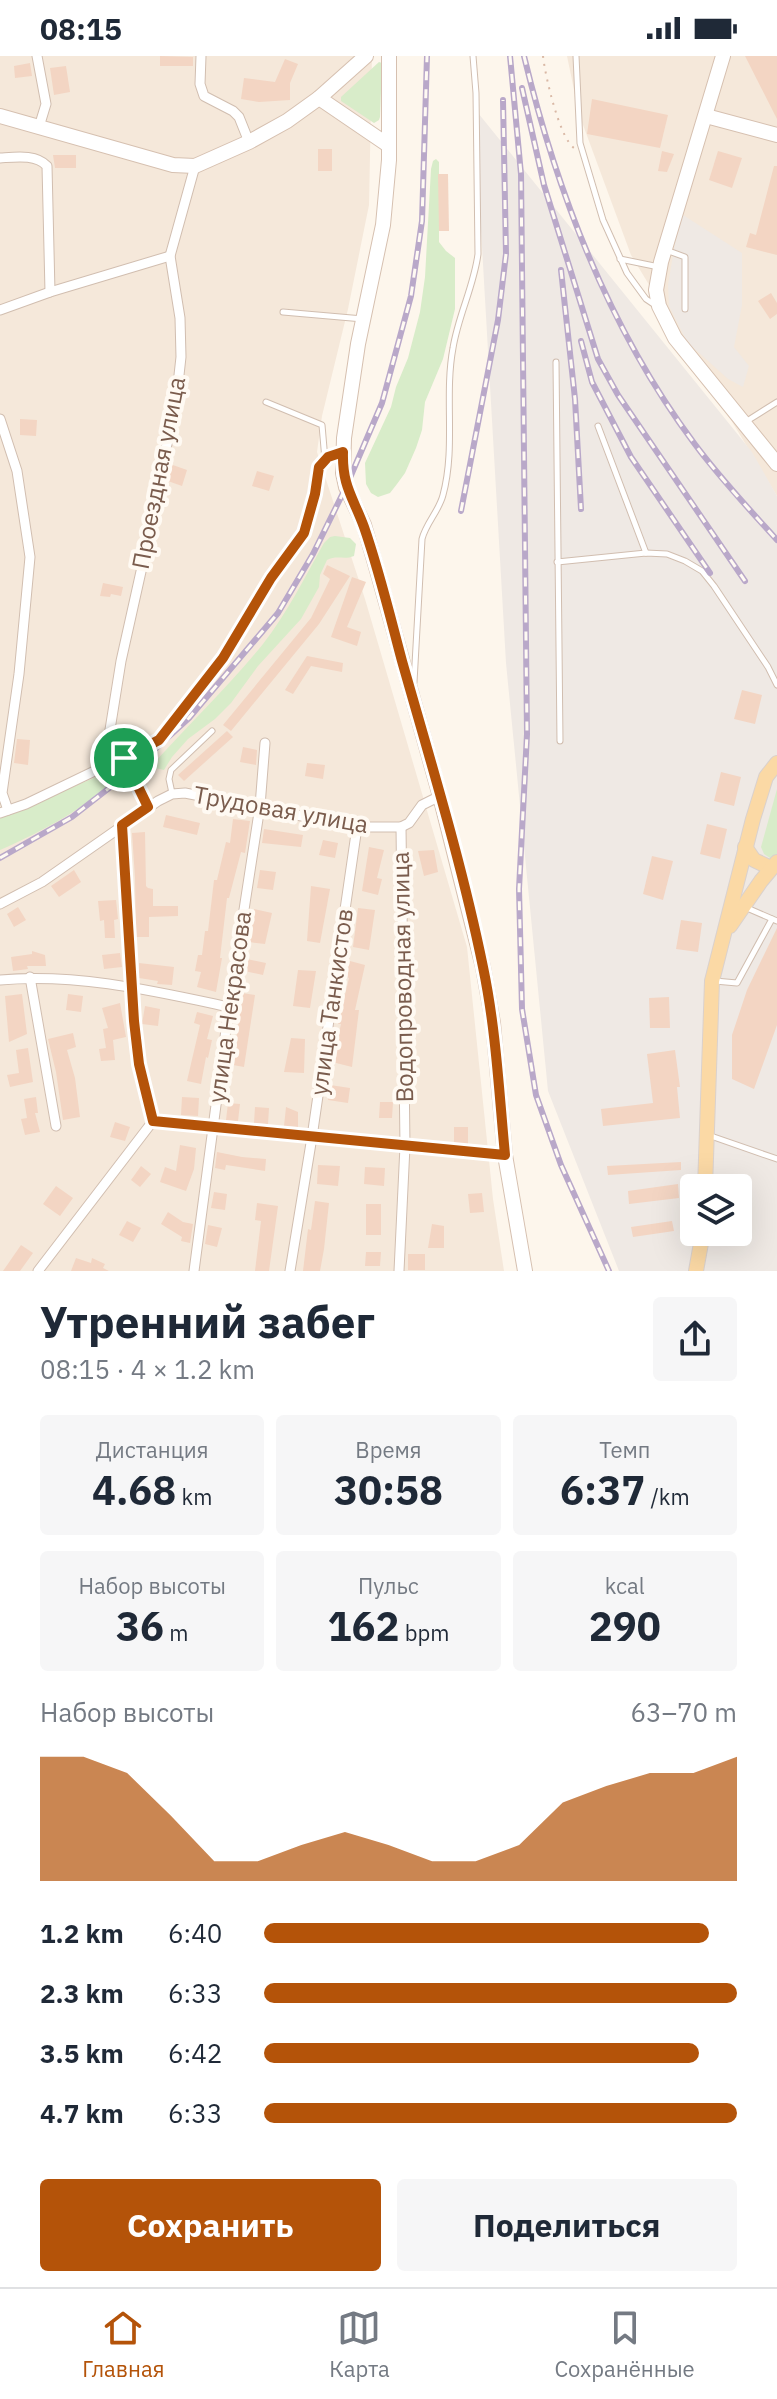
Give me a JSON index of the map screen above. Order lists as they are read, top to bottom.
{
  "streets": {
    "street": [
      "Проездная улица",
      "Трудовая улица",
      "Водопроводная улица",
      "улица Танкистов",
      "улица Некрасова"
    ]
  },
  "crossings": [
    ["Трудовая улица", "Водопроводная улица"],
    ["Трудовая улица", "улица Танкистов"],
    ["Трудовая улица", "улица Некрасова"]
  ],
  "page": {
    "status": "08:15",
    "heading": ["Утренний забег", "08:15 · 4 × 1.2 km"],
    "stats": [
      ["Дистанция", "4.68 km"],
      ["Время", "30:58"],
      ["Темп", "6:37 /km"],
      ["Набор высоты", "36 m"],
      ["Пульс", "162 bpm"],
      ["kcal", "290"]
    ],
    "chart": ["Набор высоты", "63–70 m"],
    "list": [
      {
        "name": "1.2 km",
        "note": "6:40"
      },
      {
        "name": "2.3 km",
        "note": "6:33"
      },
      {
        "name": "3.5 km",
        "note": "6:42"
      },
      {
        "name": "4.7 km",
        "note": "6:33"
      }
    ],
    "buttons": ["Сохранить", "Поделиться"],
    "tabs": ["Главная", "Карта", "Сохранённые"]
  }
}
